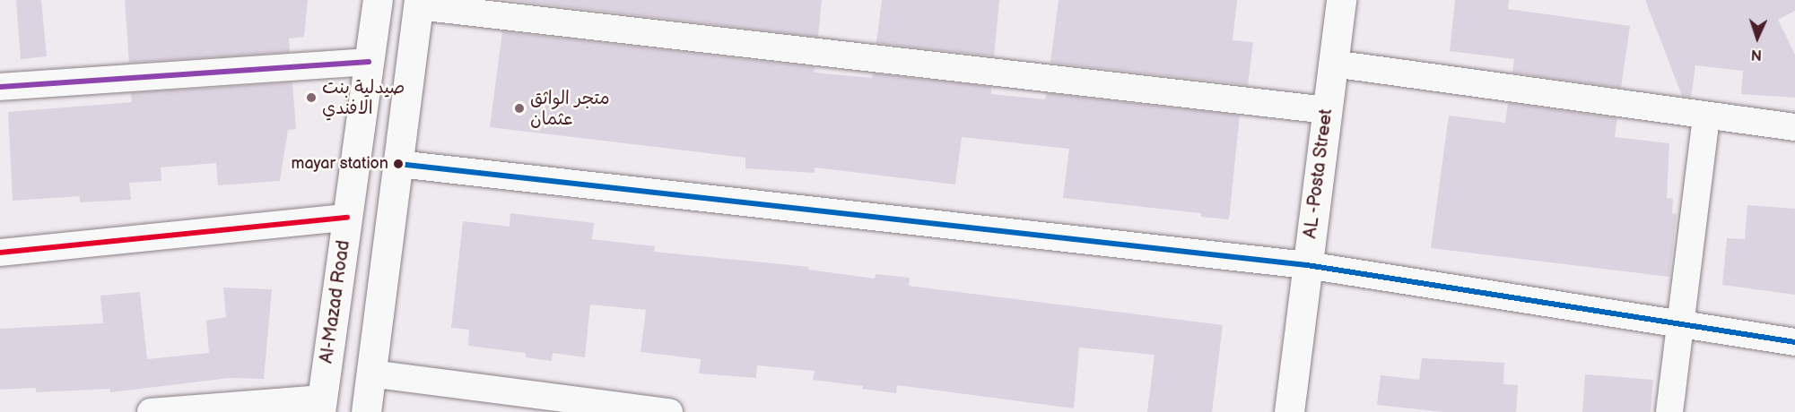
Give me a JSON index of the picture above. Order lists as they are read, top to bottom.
{
  "streets": {
    "street": ["AL -Posta Street", "Al-Mazad Road"]
  },
  "places": ["صيدلية بنت الافندي", "متجر الواثق عثمان", "mayar station"],
  "north": "bottom"
}
